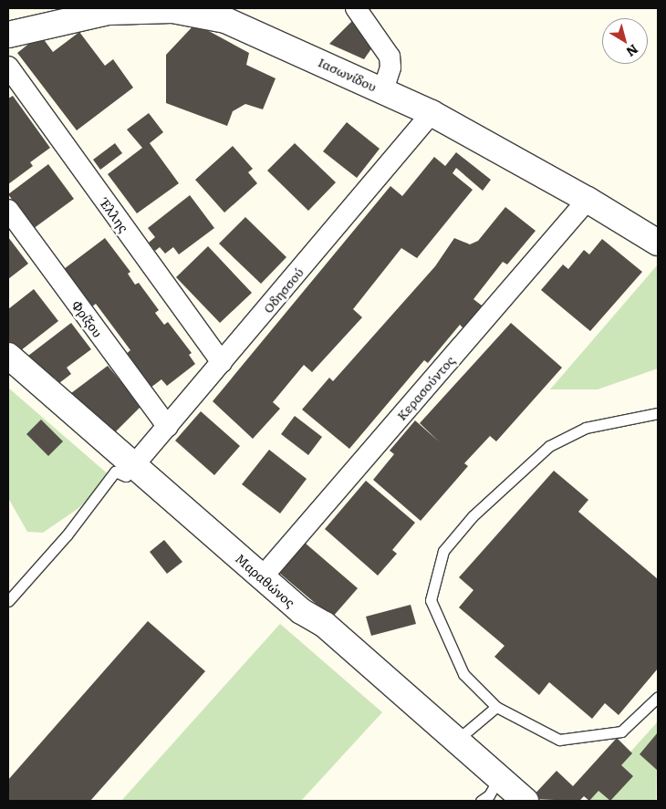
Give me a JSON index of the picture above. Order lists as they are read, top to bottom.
{
  "streets": {
    "street": [
      "Ιασωνίδου",
      "Έλλης",
      "Οδησσού",
      "Φρίξου",
      "Κερασούντος",
      "Μαραθώνος"
    ]
  },
  "crossings": [
    ["Ιασωνίδου", "Οδησσού"],
    ["Ιασωνίδου", "Κερασούντος"],
    ["Έλλης", "Οδησσού"],
    ["Οδησσού", "Φρίξου"],
    ["Οδησσού", "Μαραθώνος"],
    ["Κερασούντος", "Μαραθώνος"]
  ],
  "north": "bottom right"
}
